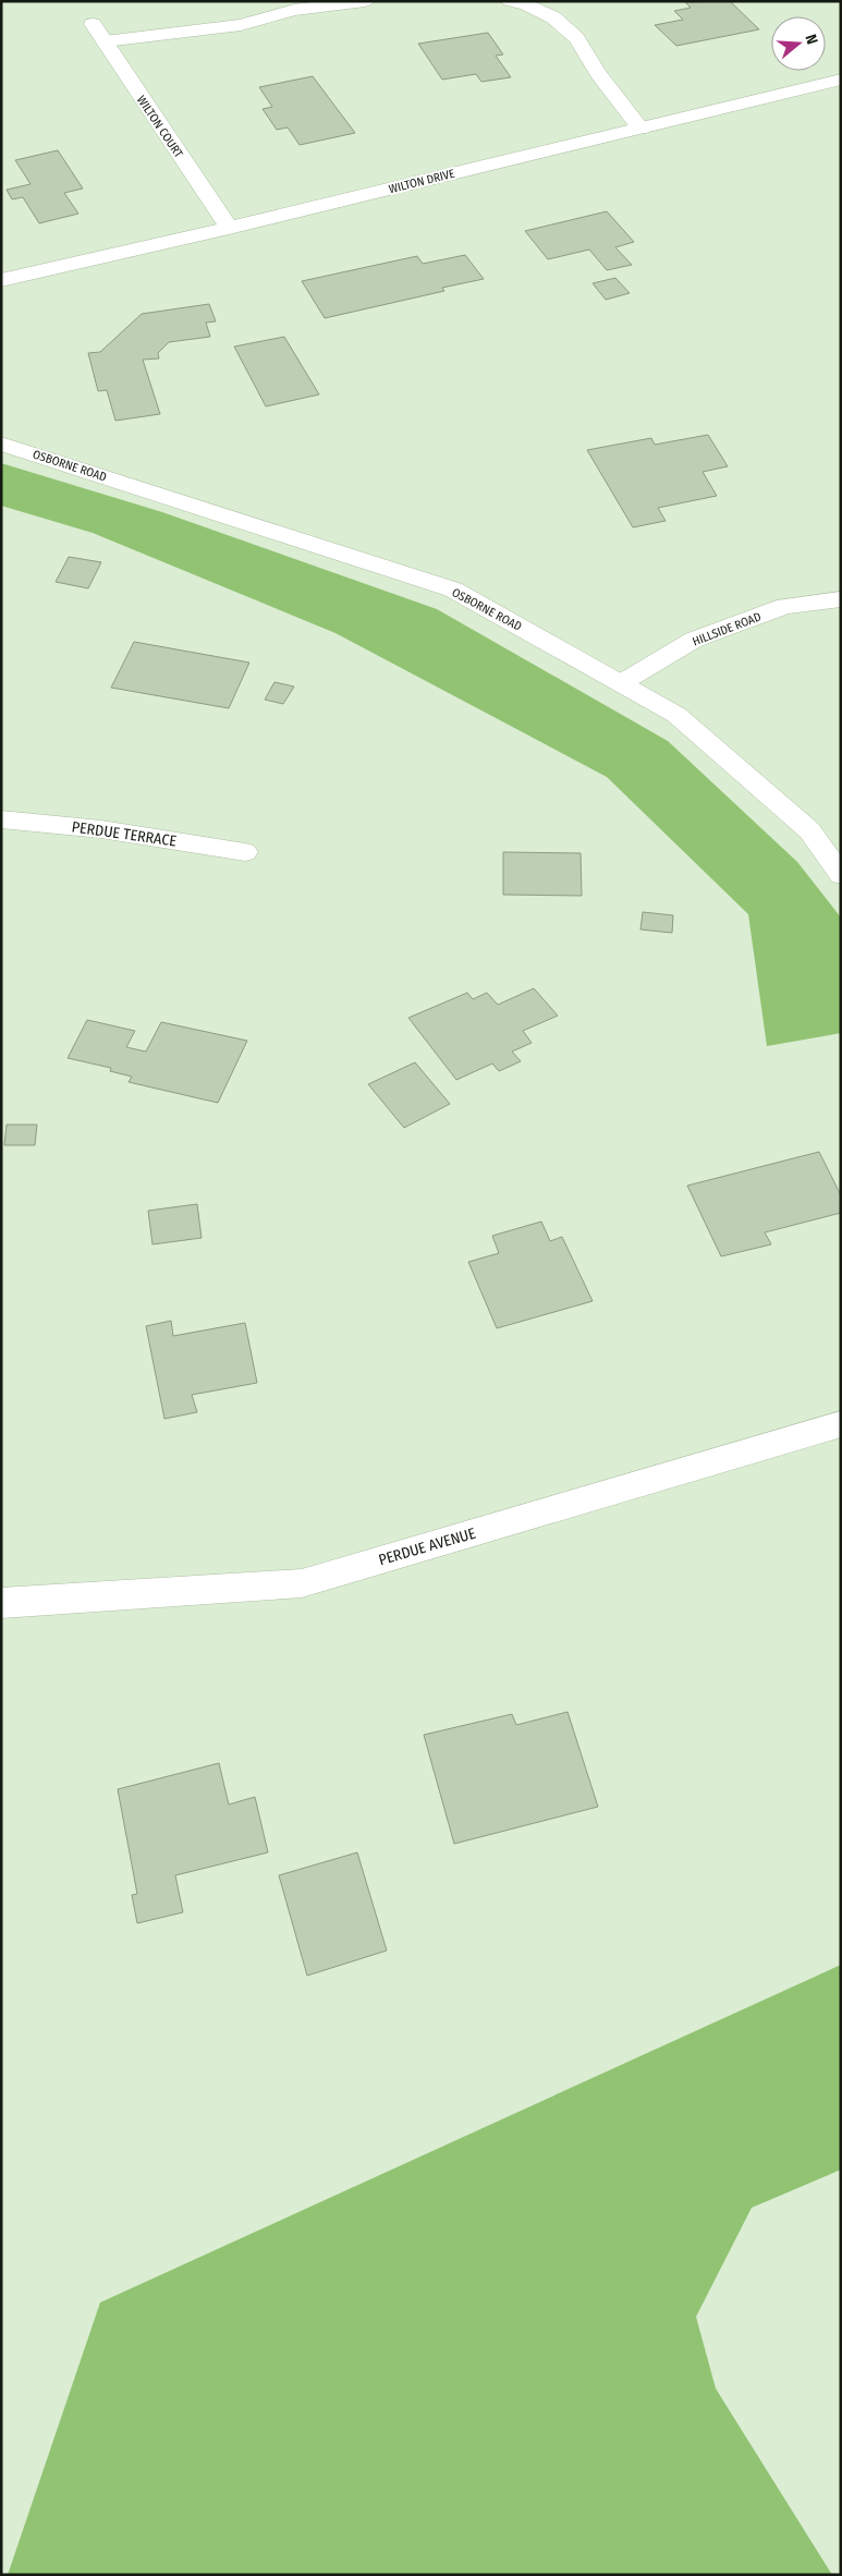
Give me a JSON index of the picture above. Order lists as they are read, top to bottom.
{
  "streets": {
    "street": [
      "WILTON COURT",
      "WILTON DRIVE",
      "OSBORNE ROAD",
      "HILLSIDE ROAD",
      "PERDUE TERRACE",
      "PERDUE AVENUE"
    ]
  },
  "crossings": [
    ["WILTON COURT", "WILTON DRIVE"],
    ["OSBORNE ROAD", "HILLSIDE ROAD"]
  ],
  "north": "right"
}
